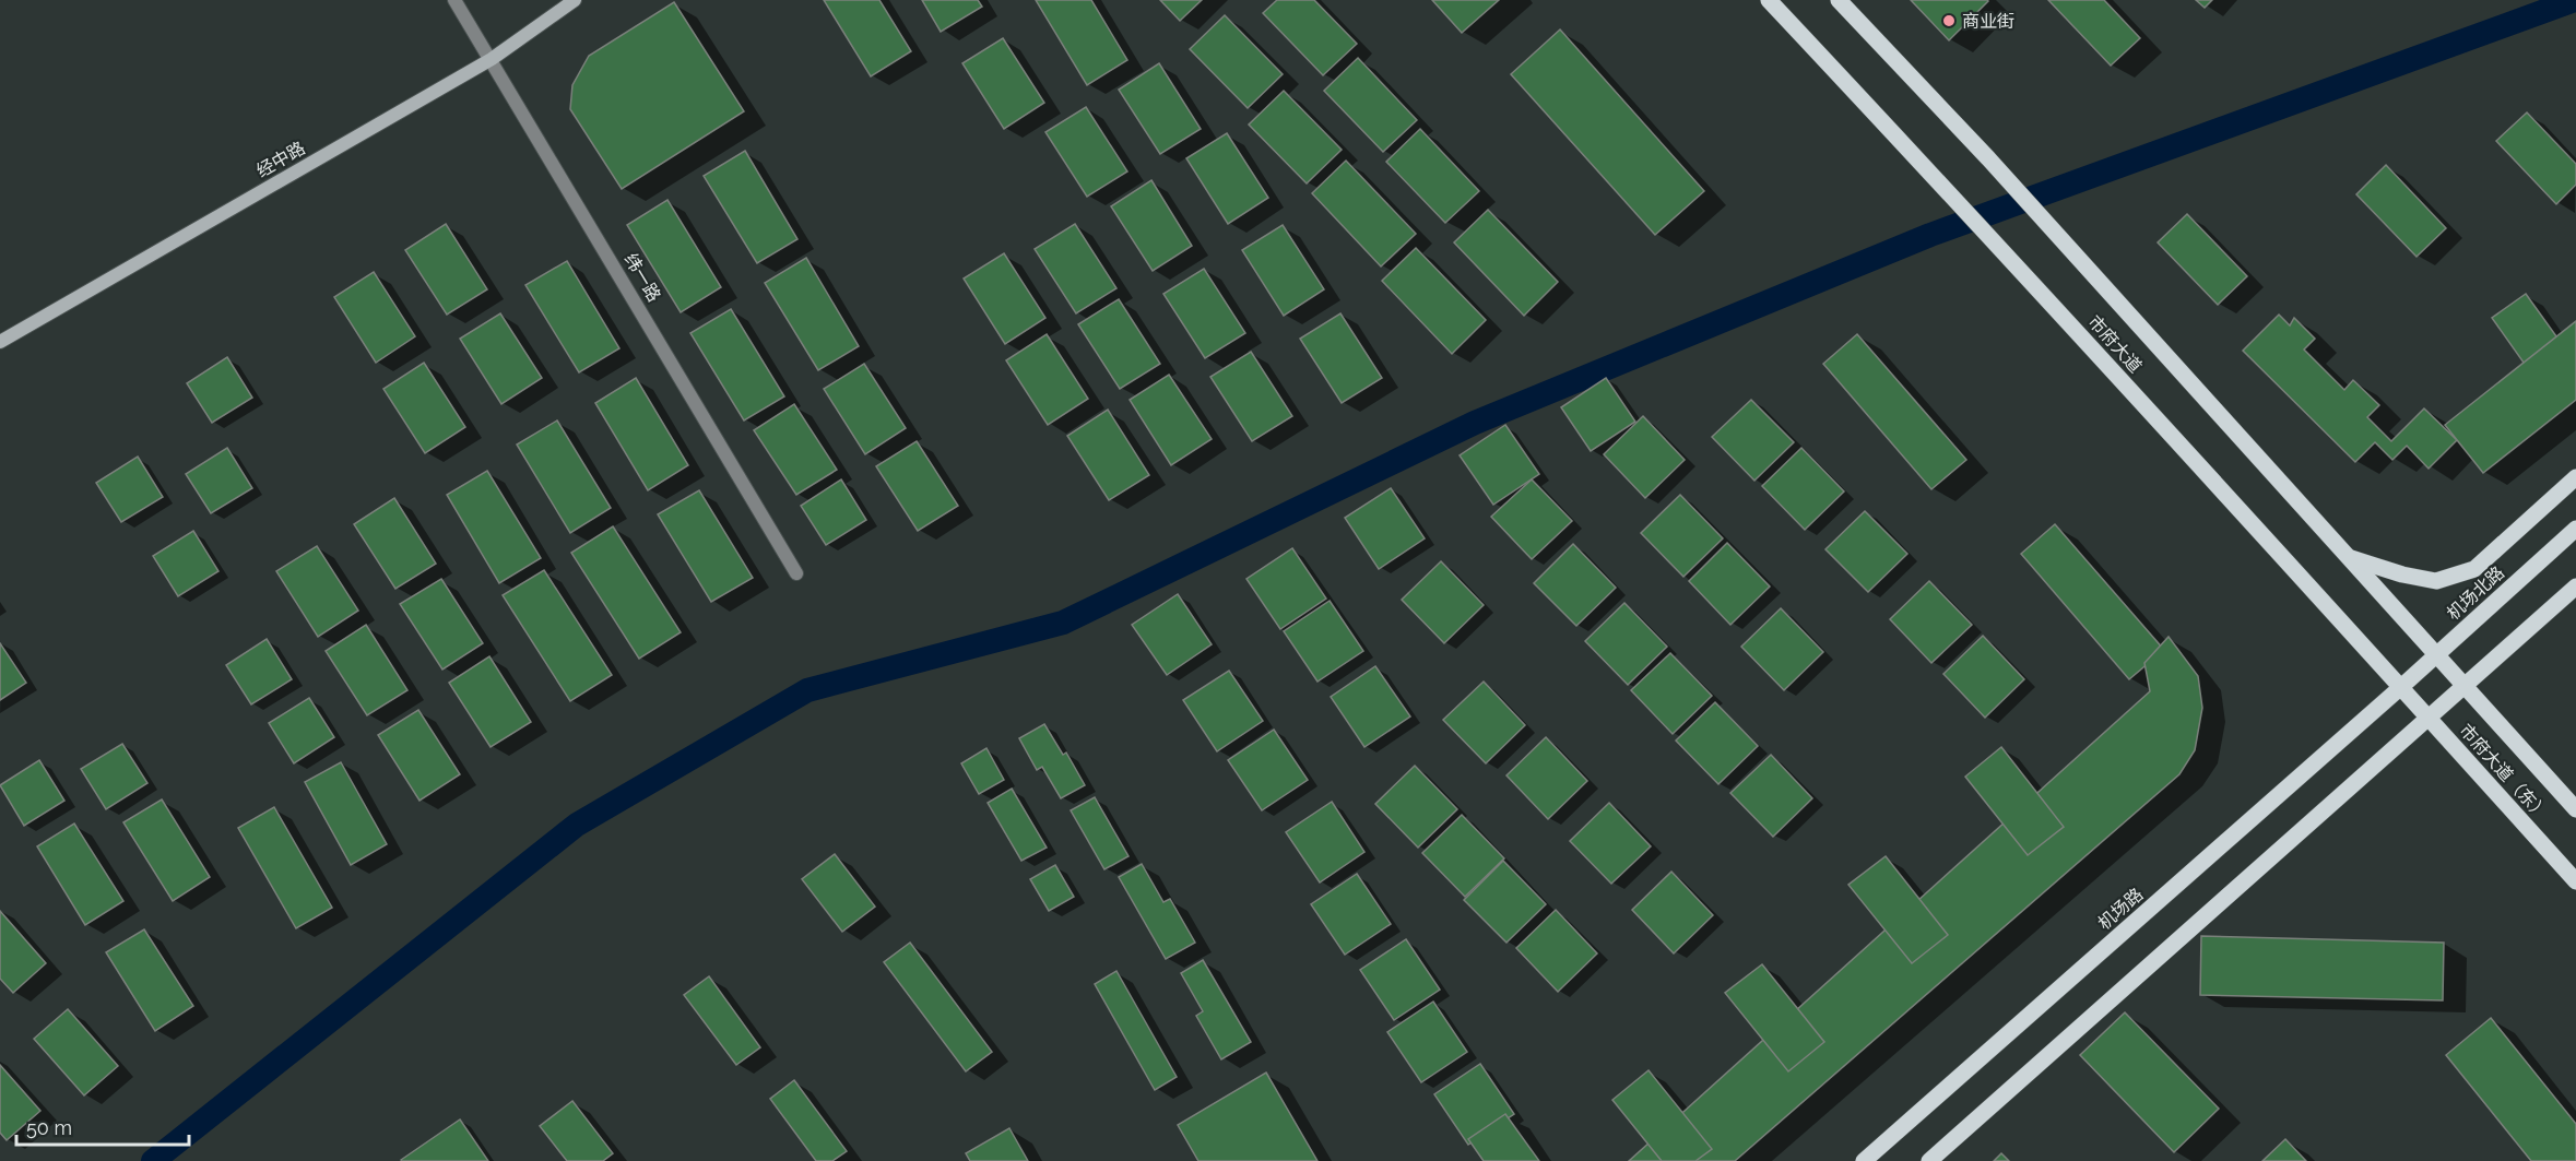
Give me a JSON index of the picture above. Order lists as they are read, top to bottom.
{
  "streets": {
    "main road": [
      "经中路",
      "市府大道",
      "机场北路",
      "市府大道（东）",
      "机场路"
    ],
    "street": ["纬一路"]
  },
  "crossings": [
    ["经中路", "纬一路"],
    ["市府大道", "机场北路"],
    ["市府大道", "市府大道（东）"],
    ["市府大道", "机场路"],
    ["机场北路", "机场路"]
  ],
  "places": ["商业街"],
  "scale_bar": "50 m"
}
